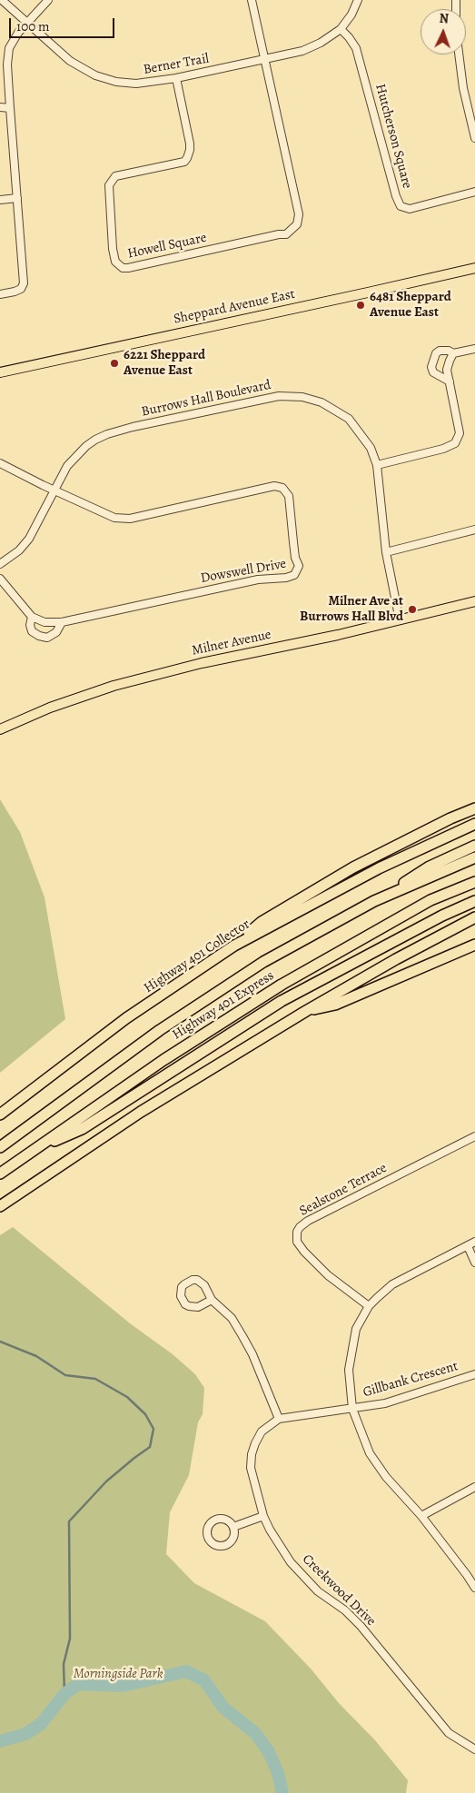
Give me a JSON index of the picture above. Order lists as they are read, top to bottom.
{
  "streets": {
    "highway": ["Highway 401 Collector", "Highway 401 Express"],
    "main road": ["Sheppard Avenue East", "Milner Avenue"],
    "street": [
      "Berner Trail",
      "Hutcherson Square",
      "Howell Square",
      "Burrows Hall Boulevard",
      "Dowswell Drive",
      "Sealstone Terrace",
      "Gillbank Crescent",
      "Creekwood Drive"
    ]
  },
  "crossings": [
    ["Berner Trail", "Hutcherson Square"],
    ["Berner Trail", "Howell Square"],
    ["Burrows Hall Boulevard", "Dowswell Drive"],
    ["Burrows Hall Boulevard", "Milner Avenue"],
    ["Gillbank Crescent", "Creekwood Drive"]
  ],
  "parks": ["Morningside Park"],
  "places": ["6481 Sheppard Avenue East", "6221 Sheppard Avenue East", "Milner Ave at Burrows Hall Blvd"],
  "scale_bar": "100 m",
  "north": "top"
}
